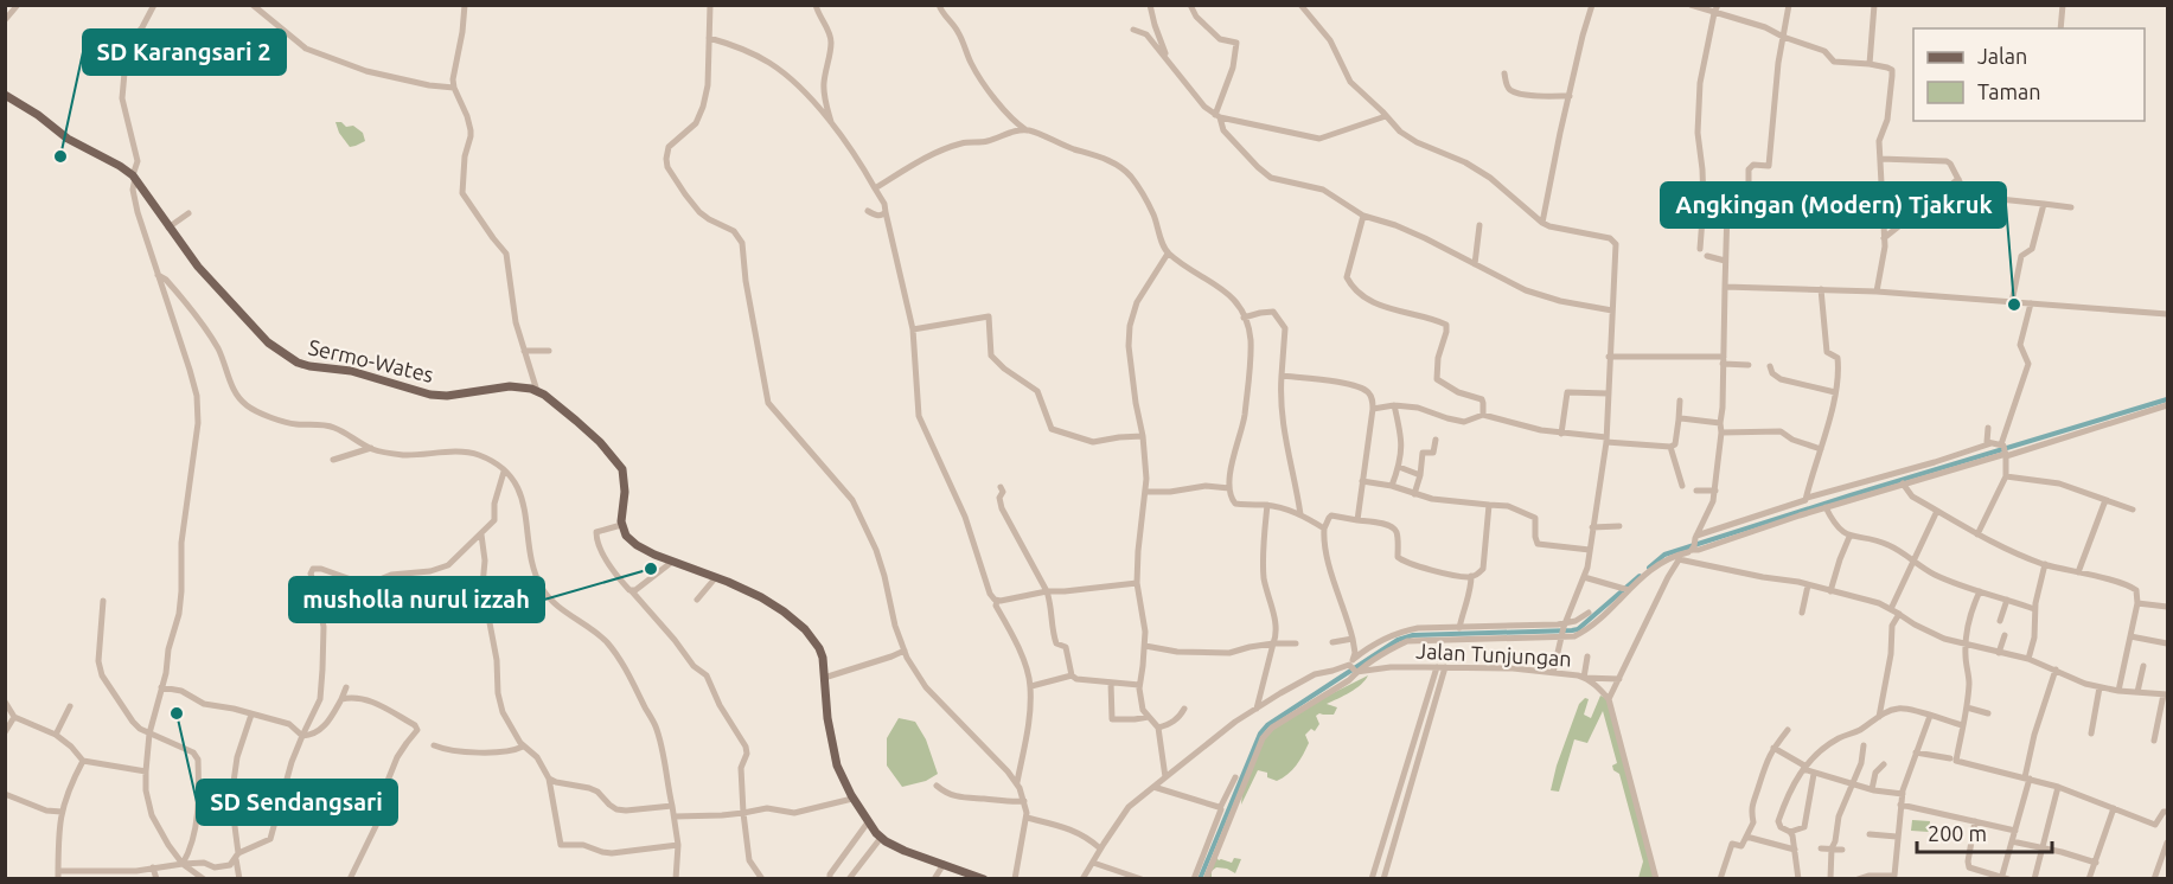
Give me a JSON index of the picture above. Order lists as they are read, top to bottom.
{
  "streets": {
    "main road": ["Sermo-Wates"],
    "street": ["Jalan Tunjungan"]
  },
  "places": [
    "SD Karangsari 2",
    "Angkingan (Modern) Tjakruk",
    "musholla nurul izzah",
    "SD Sendangsari"
  ],
  "legend": ["Jalan", "Taman"],
  "scale_bar": "200 m"
}
